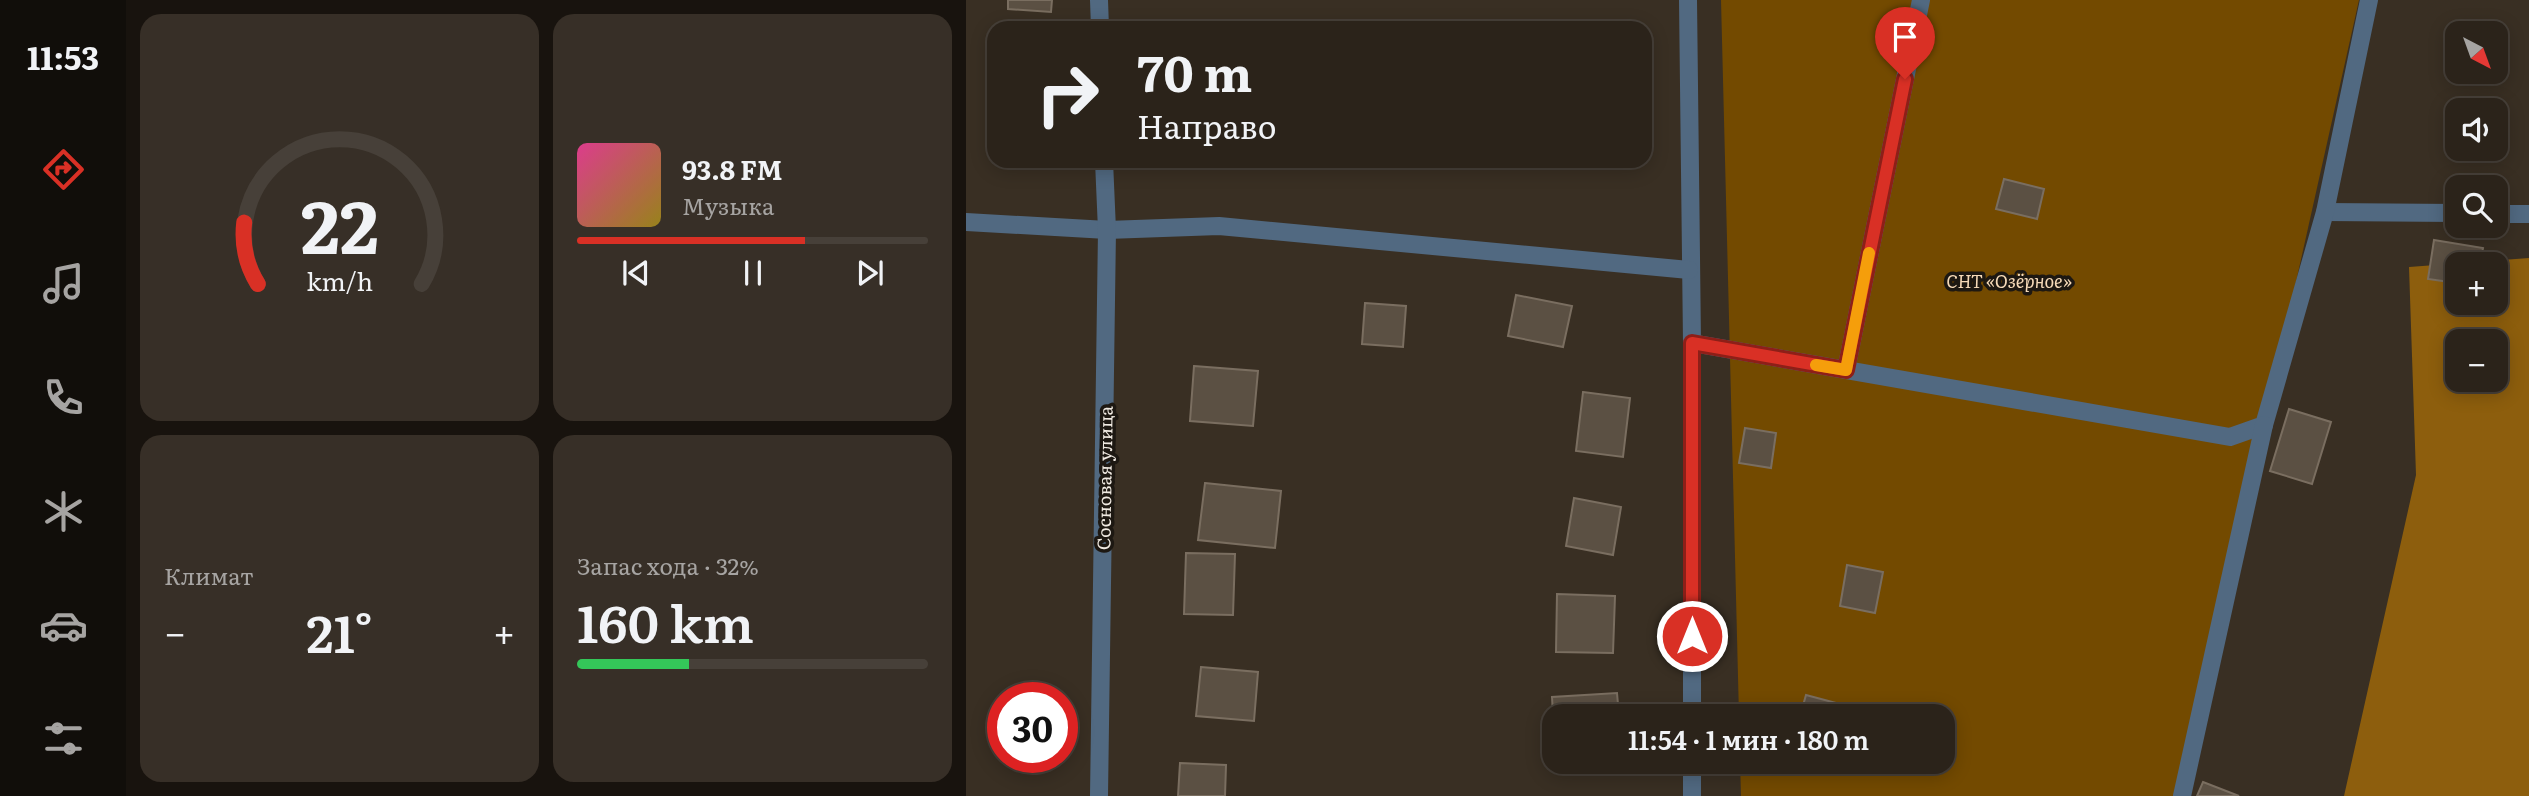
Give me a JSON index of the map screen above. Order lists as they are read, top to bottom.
{
  "streets": {
    "street": ["Сосновая улица"]
  },
  "parks": ["СНТ «Озёрное»"],
  "north": "bottom right",
  "page": {
    "tabs": "11:53",
    "map_buttons": ["+", "−"],
    "turn": ["70 m", "Направо"],
    "song": ["93.8 FM", "Музыка"],
    "tile": [
      "Климат",
      ["Запас хода · 32%", "160 km"]
    ],
    "heat": ["−", "21°", "+"],
    "limit": "30",
    "trip": "11:54 · 1 мин · 180 m",
    "gauge": ["22", "km/h"]
  }
}
